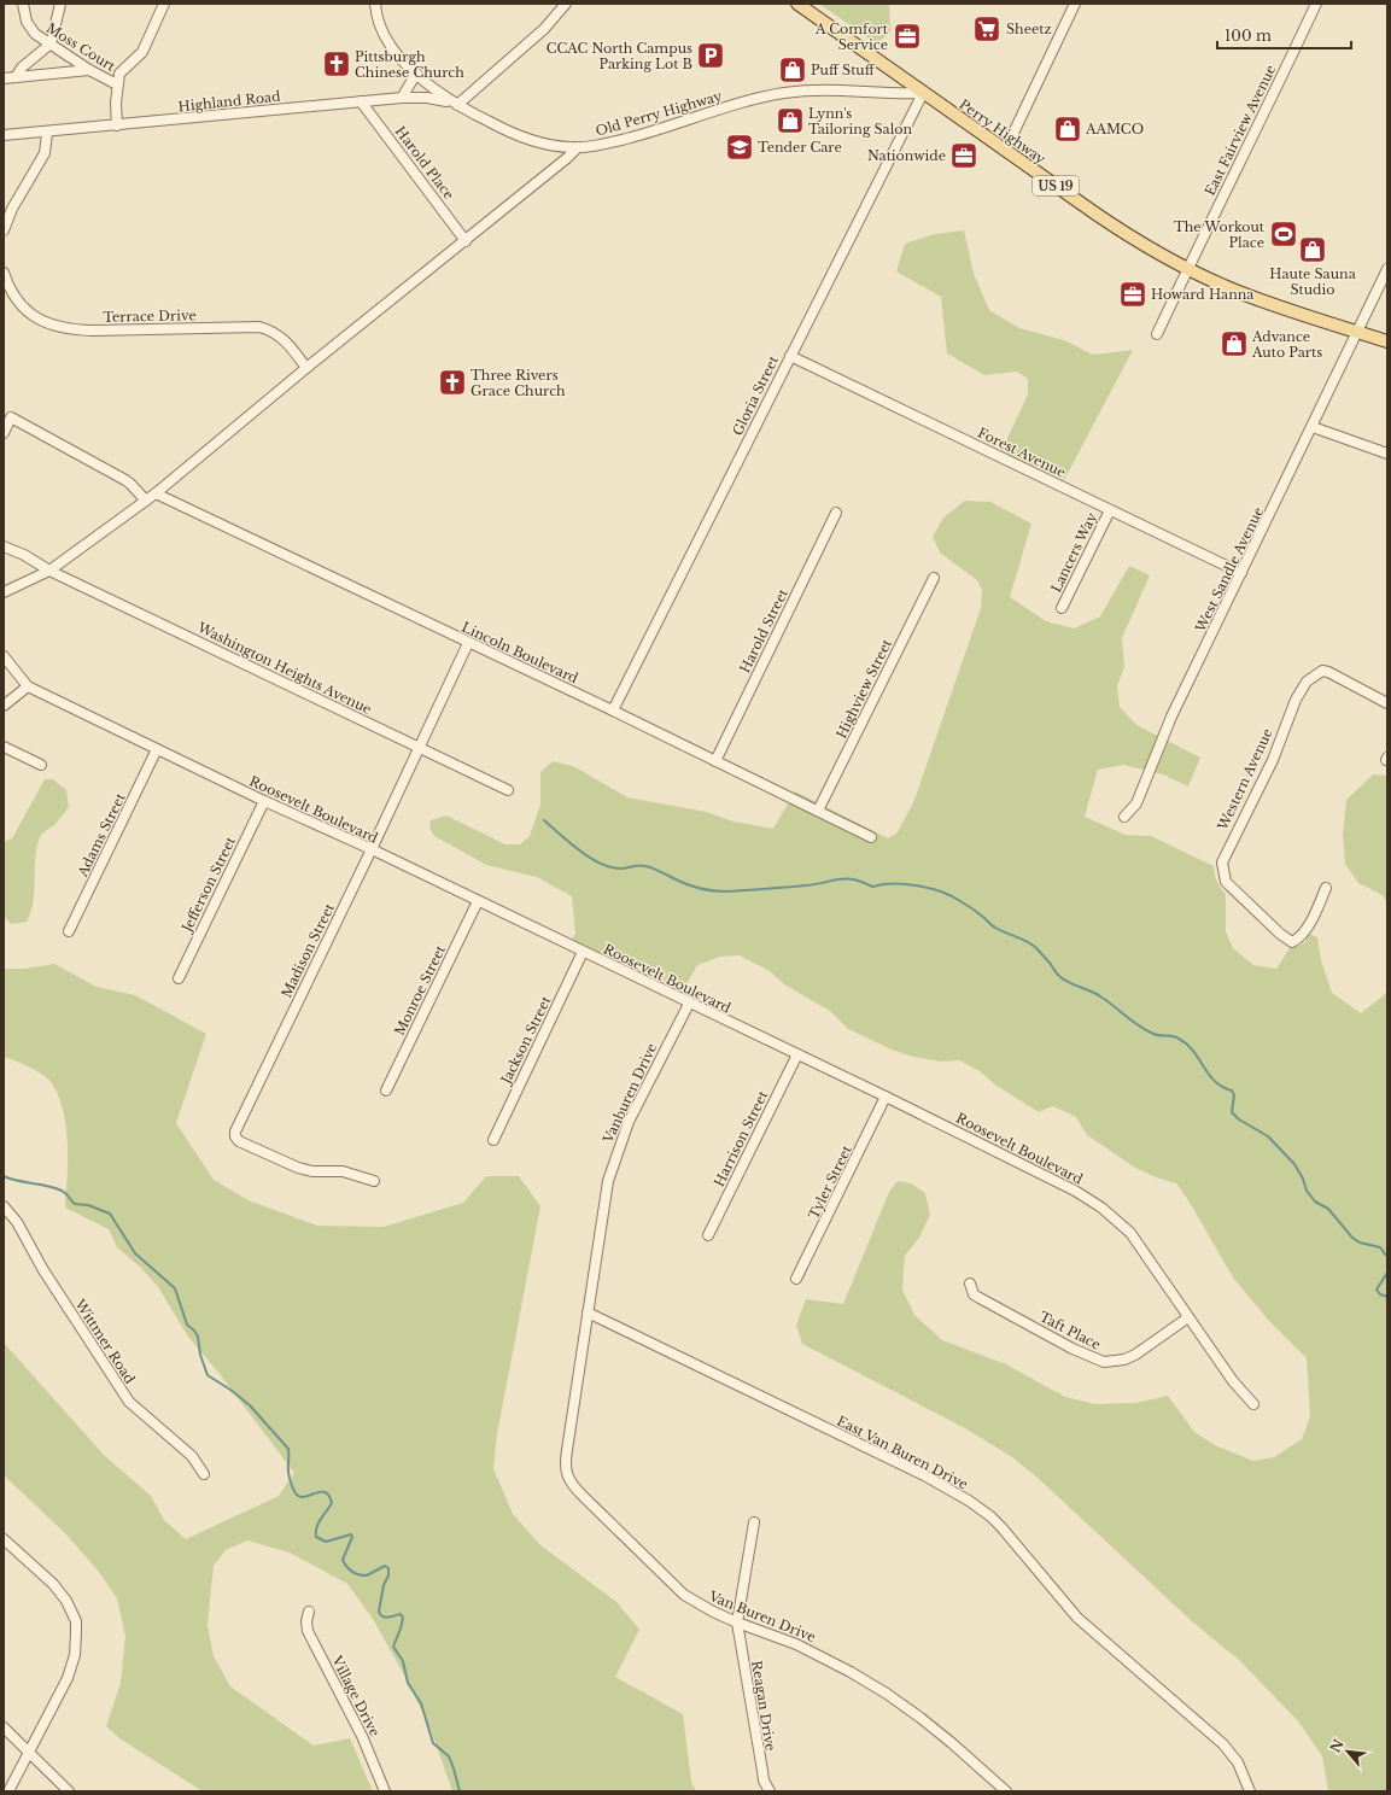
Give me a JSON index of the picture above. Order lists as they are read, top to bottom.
{
  "streets": {
    "main road": ["Perry Highway", "US 19"],
    "street": [
      "Moss Court",
      "Highland Road",
      "Old Perry Highway",
      "East Fairview Avenue",
      "Harold Place",
      "Terrace Drive",
      "Gloria Street",
      "Forest Avenue",
      "Lancers Way",
      "West Sandle Avenue",
      "Harold Street",
      "Lincoln Boulevard",
      "Washington Heights Avenue",
      "Highview Street",
      "Western Avenue",
      "Roosevelt Boulevard",
      "Adams Street",
      "Jefferson Street",
      "Madison Street",
      "Monroe Street",
      "Jackson Street",
      "Vanburen Drive",
      "Harrison Street",
      "Tyler Street",
      "Taft Place",
      "Wittmer Road",
      "East Van Buren Drive",
      "Van Buren Drive",
      "Village Drive",
      "Reagan Drive"
    ]
  },
  "crossings": [
    ["Highland Road", "Old Perry Highway"],
    ["Highland Road", "Harold Place"],
    ["Old Perry Highway", "Perry Highway"],
    ["Old Perry Highway", "Gloria Street"],
    ["East Fairview Avenue", "Perry Highway"],
    ["Perry Highway", "Gloria Street"],
    ["Perry Highway", "West Sandle Avenue"],
    ["Gloria Street", "Forest Avenue"],
    ["Gloria Street", "Lincoln Boulevard"],
    ["Forest Avenue", "Lancers Way"],
    ["Forest Avenue", "West Sandle Avenue"],
    ["Harold Street", "Lincoln Boulevard"],
    ["Lincoln Boulevard", "Highview Street"],
    ["Lincoln Boulevard", "Madison Street"],
    ["Washington Heights Avenue", "Madison Street"],
    ["Roosevelt Boulevard", "Adams Street"],
    ["Roosevelt Boulevard", "Jefferson Street"],
    ["Roosevelt Boulevard", "Madison Street"],
    ["Roosevelt Boulevard", "Monroe Street"],
    ["Roosevelt Boulevard", "Jackson Street"],
    ["Roosevelt Boulevard", "Vanburen Drive"],
    ["Roosevelt Boulevard", "Harrison Street"],
    ["Roosevelt Boulevard", "Tyler Street"],
    ["Roosevelt Boulevard", "Taft Place"],
    ["Vanburen Drive", "East Van Buren Drive"],
    ["Vanburen Drive", "Van Buren Drive"],
    ["East Van Buren Drive", "Van Buren Drive"],
    ["Van Buren Drive", "Reagan Drive"]
  ],
  "places": {
    "supermarket": ["Sheetz"],
    "office": ["A Comfort Service", "Nationwide", "Howard Hanna"],
    "parking": ["CCAC North Campus Parking Lot B"],
    "church": ["Pittsburgh Chinese Church", "Three Rivers Grace Church"],
    "shop": [
      "Puff Stuff",
      "Lynn's Tailoring Salon",
      "AAMCO",
      "Haute Sauna Studio",
      "Advance Auto Parts"
    ],
    "school or university": ["Tender Care"],
    "sports": ["The Workout Place"]
  },
  "scale_bar": "100 m",
  "north": "top left"
}
